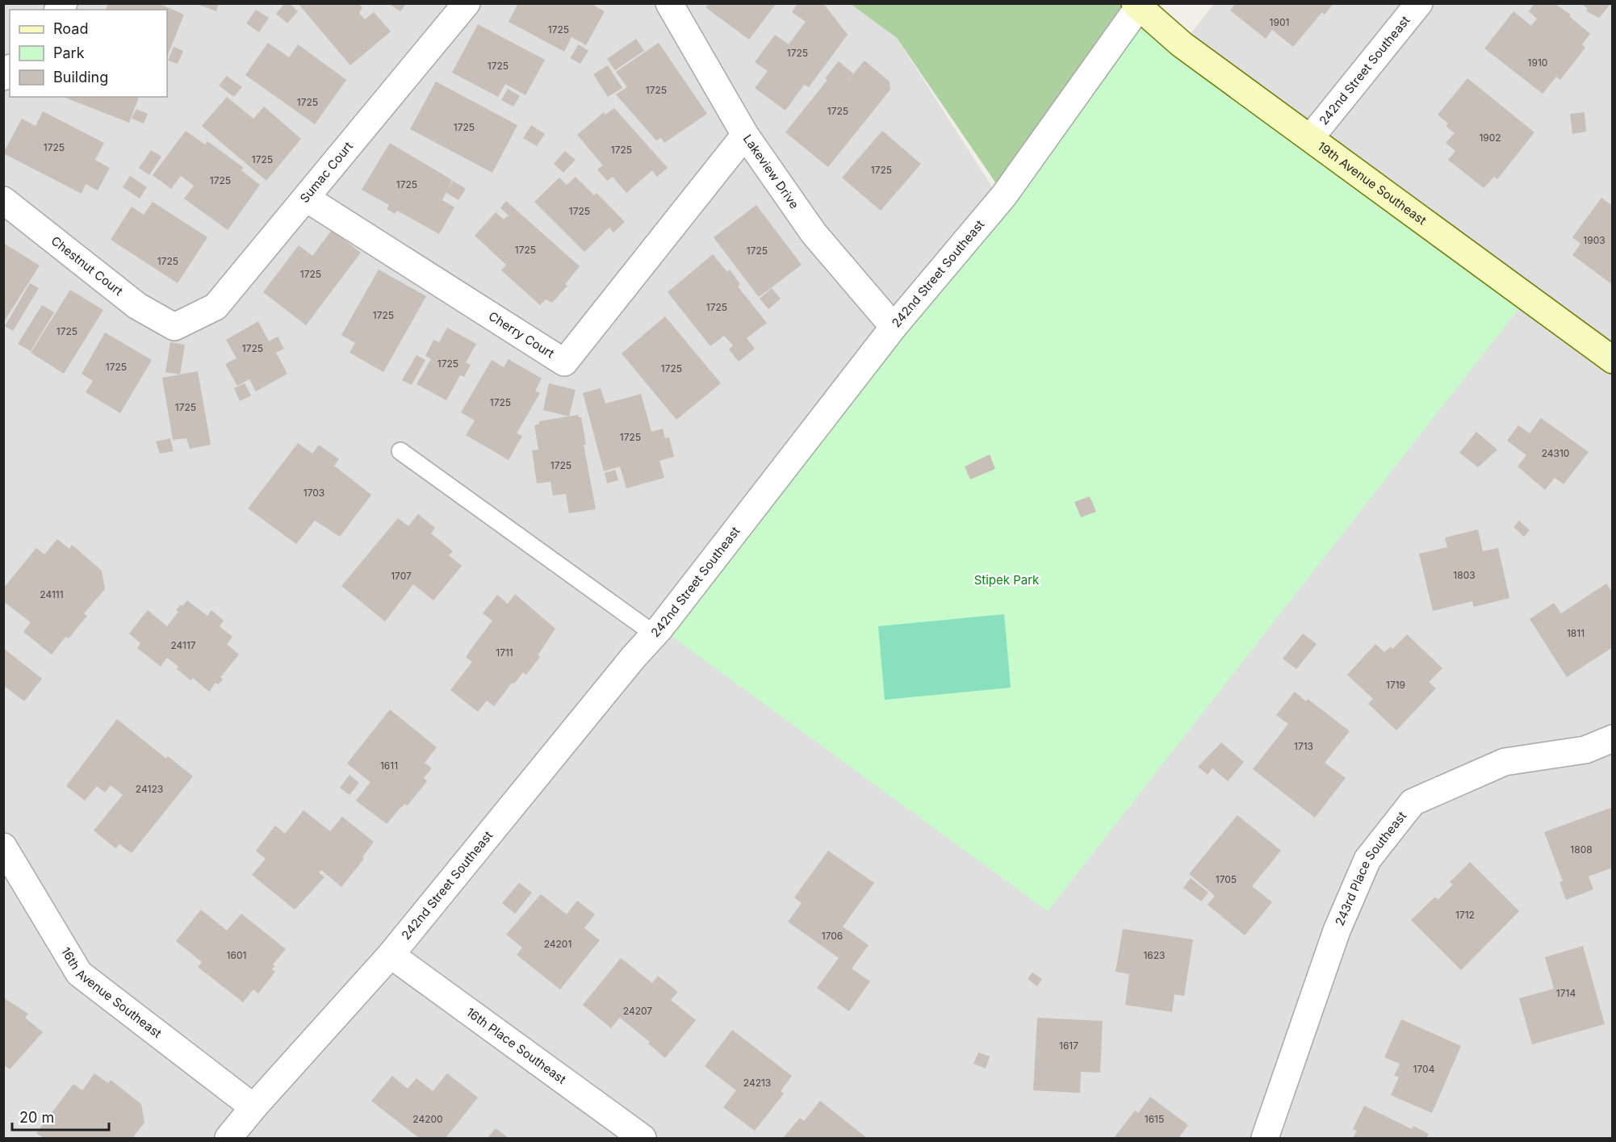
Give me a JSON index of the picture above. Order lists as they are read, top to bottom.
{
  "streets": {
    "street": [
      "242nd Street Southeast",
      "Lakeview Drive",
      "Sumac Court",
      "19th Avenue Southeast",
      "Chestnut Court",
      "Cherry Court",
      "243rd Place Southeast",
      "16th Avenue Southeast",
      "16th Place Southeast"
    ]
  },
  "crossings": [
    ["242nd Street Southeast", "Lakeview Drive"],
    ["242nd Street Southeast", "19th Avenue Southeast"],
    ["242nd Street Southeast", "16th Avenue Southeast"],
    ["242nd Street Southeast", "16th Place Southeast"],
    ["Lakeview Drive", "Cherry Court"],
    ["Sumac Court", "Chestnut Court"],
    ["Sumac Court", "Cherry Court"]
  ],
  "parks": ["Stipek Park"],
  "house_numbers": [
    "1901",
    "1725",
    "1725",
    "1910",
    "1725",
    "1725",
    "1725",
    "1725",
    "1725",
    "1902",
    "1725",
    "1725",
    "1725",
    "1725",
    "1725",
    "1725",
    "1725",
    "1903",
    "1725",
    "1725",
    "1725",
    "1725",
    "1725",
    "1725",
    "1725",
    "1725",
    "1725",
    "1725",
    "1725",
    "1725",
    "1725",
    "1725",
    "24310",
    "1725",
    "1703",
    "1803",
    "1707",
    "24111",
    "1811",
    "24117",
    "1711",
    "1719",
    "1713",
    "1611",
    "24123",
    "1808",
    "1705",
    "1712",
    "1706",
    "24201",
    "1601",
    "1623",
    "1714",
    "24207",
    "1617",
    "1704",
    "24213",
    "24200",
    "1615"
  ],
  "legend": ["Road", "Park", "Building"],
  "scale_bar": "20 m"
}
